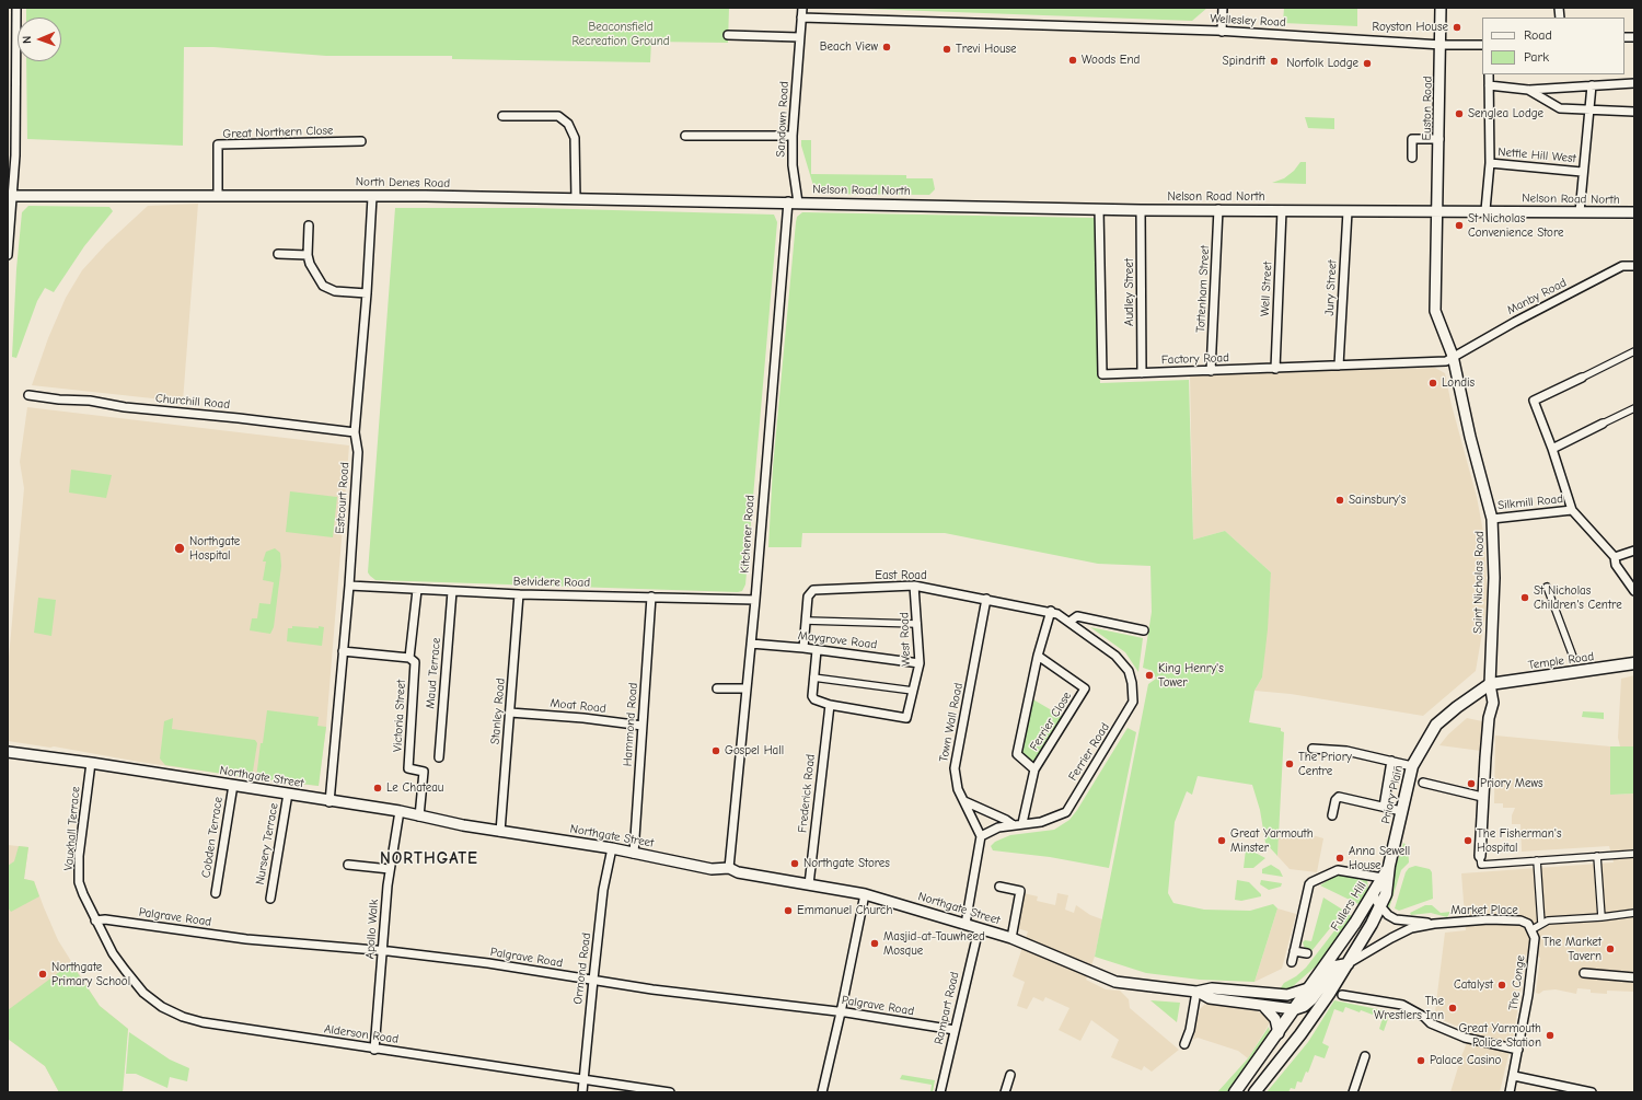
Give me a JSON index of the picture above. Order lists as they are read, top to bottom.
{
  "streets": {
    "main road": ["Temple Road", "Priory Plain", "Fullers Hill"],
    "street": [
      "Wellesley Road",
      "Euston Road",
      "Sandown Road",
      "Great Northern Close",
      "Nettle Hill West",
      "North Denes Road",
      "Nelson Road North",
      "Jury Street",
      "Tottenham Street",
      "Well Street",
      "Audley Street",
      "Manby Road",
      "Factory Road",
      "Churchill Road",
      "Estcourt Road",
      "Silkmill Road",
      "Kitchener Road",
      "East Road",
      "Belvidere Road",
      "Saint Nicholas Road",
      "West Road",
      "Maygrove Road",
      "Maud Terrace",
      "Moat Road",
      "Stanley Road",
      "Victoria Street",
      "Ferrier Close",
      "Town Wall Road",
      "Hammond Road",
      "Ferrier Road",
      "Northgate Street",
      "Frederick Road",
      "Vauxhall Terrace",
      "Cobden Terrace",
      "Nursery Terrace",
      "Market Place",
      "Palgrave Road",
      "Apollo Walk",
      "Ormond Road",
      "The Conge",
      "Rampart Road",
      "Alderson Road"
    ]
  },
  "crossings": [
    ["Wellesley Road", "Euston Road"],
    ["Wellesley Road", "Sandown Road"],
    ["Euston Road", "Nelson Road North"],
    ["Euston Road", "Saint Nicholas Road"],
    ["Sandown Road", "North Denes Road"],
    ["Sandown Road", "Nelson Road North"],
    ["Sandown Road", "Kitchener Road"],
    ["Great Northern Close", "North Denes Road"],
    ["Nettle Hill West", "Nelson Road North"],
    ["North Denes Road", "Nelson Road North"],
    ["North Denes Road", "Estcourt Road"],
    ["North Denes Road", "Kitchener Road"],
    ["Nelson Road North", "Jury Street"],
    ["Nelson Road North", "Tottenham Street"],
    ["Nelson Road North", "Well Street"],
    ["Nelson Road North", "Audley Street"],
    ["Nelson Road North", "Factory Road"],
    ["Nelson Road North", "Kitchener Road"],
    ["Nelson Road North", "Saint Nicholas Road"],
    ["Jury Street", "Factory Road"],
    ["Tottenham Street", "Factory Road"],
    ["Well Street", "Factory Road"],
    ["Audley Street", "Factory Road"],
    ["Manby Road", "Factory Road"],
    ["Manby Road", "Saint Nicholas Road"],
    ["Factory Road", "Saint Nicholas Road"],
    ["Churchill Road", "Estcourt Road"],
    ["Estcourt Road", "Belvidere Road"],
    ["Estcourt Road", "Northgate Street"],
    ["Silkmill Road", "Saint Nicholas Road"],
    ["Kitchener Road", "Belvidere Road"],
    ["Kitchener Road", "Maygrove Road"],
    ["Kitchener Road", "Northgate Street"],
    ["East Road", "West Road"],
    ["East Road", "Maygrove Road"],
    ["East Road", "Ferrier Close"],
    ["East Road", "Town Wall Road"],
    ["East Road", "Ferrier Road"],
    ["Belvidere Road", "Maud Terrace"],
    ["Belvidere Road", "Stanley Road"],
    ["Belvidere Road", "Hammond Road"],
    ["Saint Nicholas Road", "Temple Road"],
    ["Saint Nicholas Road", "Priory Plain"],
    ["West Road", "Maygrove Road"],
    ["West Road", "Frederick Road"],
    ["Temple Road", "Priory Plain"],
    ["Moat Road", "Stanley Road"],
    ["Moat Road", "Hammond Road"],
    ["Stanley Road", "Northgate Street"],
    ["Victoria Street", "Northgate Street"],
    ["Ferrier Close", "Ferrier Road"],
    ["Town Wall Road", "Ferrier Road"],
    ["Hammond Road", "Northgate Street"],
    ["Northgate Street", "Frederick Road"],
    ["Northgate Street", "Vauxhall Terrace"],
    ["Northgate Street", "Cobden Terrace"],
    ["Northgate Street", "Nursery Terrace"],
    ["Northgate Street", "Fullers Hill"],
    ["Northgate Street", "Apollo Walk"],
    ["Northgate Street", "Ormond Road"],
    ["Northgate Street", "Rampart Road"],
    ["Priory Plain", "Fullers Hill"],
    ["Vauxhall Terrace", "Palgrave Road"],
    ["Vauxhall Terrace", "Alderson Road"],
    ["Fullers Hill", "Market Place"],
    ["Market Place", "The Conge"],
    ["Palgrave Road", "Apollo Walk"],
    ["Palgrave Road", "Ormond Road"],
    ["Palgrave Road", "Rampart Road"],
    ["Palgrave Road", "Alderson Road"],
    ["Apollo Walk", "Alderson Road"],
    ["Ormond Road", "Alderson Road"]
  ],
  "districts": ["NORTHGATE"],
  "parks": ["Beaconsfield Recreation Ground"],
  "places": [
    "Royston House",
    "Beach View",
    "Trevi House",
    "Woods End",
    "Spindrift",
    "Norfolk Lodge",
    "Senglea Lodge",
    "St Nicholas Convenience Store",
    "Londis",
    "Sainsbury's",
    "Northgate Hospital",
    "St Nicholas Children's Centre",
    "King Henry's Tower",
    "Gospel Hall",
    "The Priory Centre",
    "Priory Mews",
    "Le Chateau",
    "Great Yarmouth Minster",
    "The Fisherman's Hospital",
    "Anna Sewell House",
    "Northgate Stores",
    "Emmanuel Church",
    "Masjid-at-Tauwheed Mosque",
    "The Market Tavern",
    "Northgate Primary School",
    "Catalyst",
    "The Wrestlers Inn",
    "Great Yarmouth Police Station",
    "Palace Casino"
  ],
  "legend": ["Road", "Park"],
  "north": "left"
}
